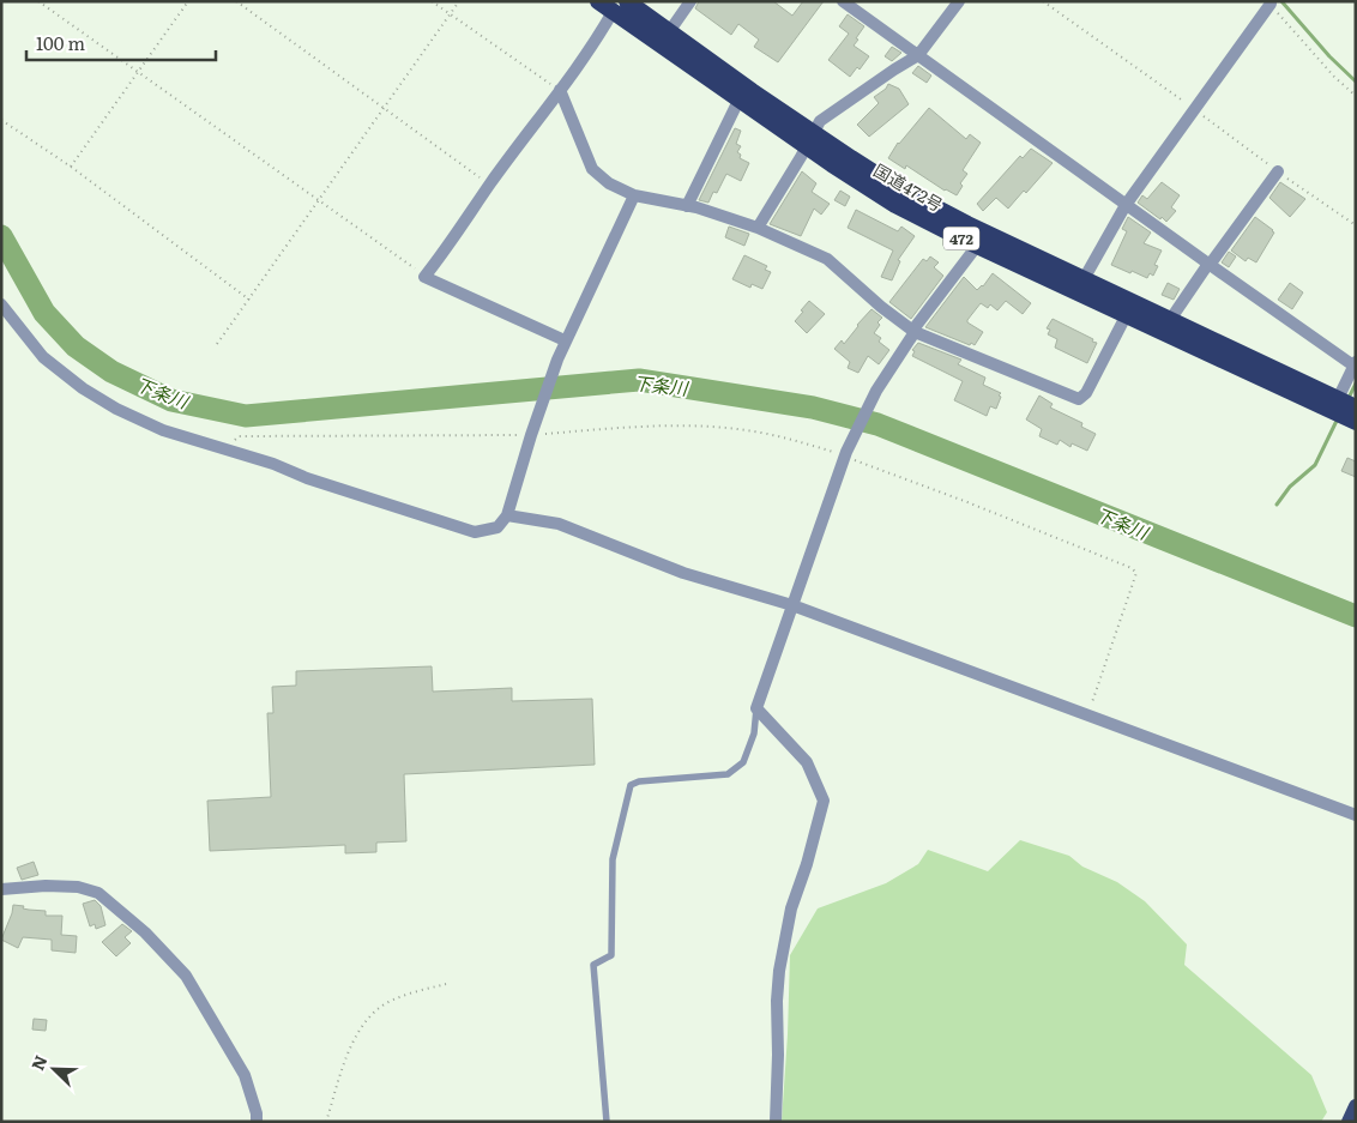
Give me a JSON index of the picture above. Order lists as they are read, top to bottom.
{
  "streets": {
    "highway": ["国道472号", "472"]
  },
  "water": ["下条川"],
  "scale_bar": "100 m",
  "north": "top left"
}
